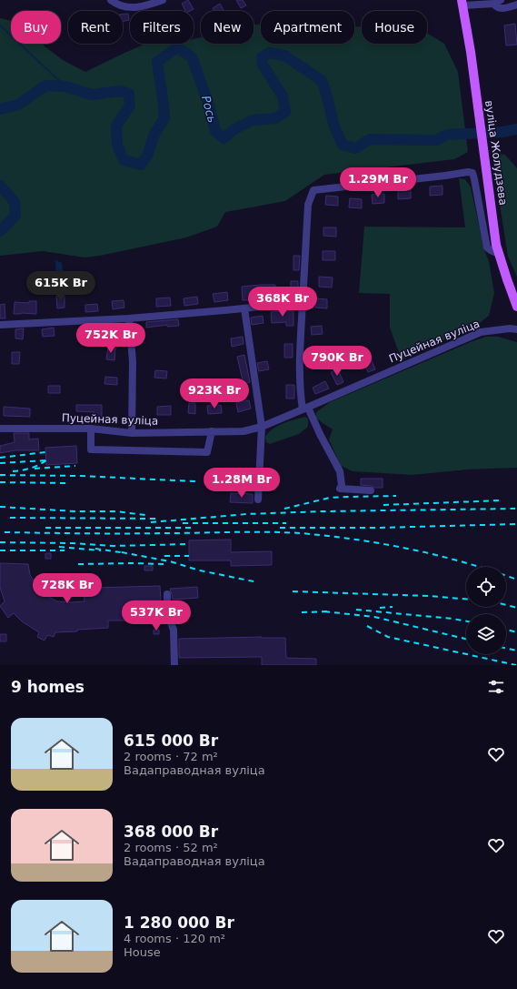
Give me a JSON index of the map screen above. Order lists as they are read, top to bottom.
{
  "streets": {
    "main road": ["вуліца Жолудзева"],
    "street": ["Пуцейная вуліца"]
  },
  "water": ["Рось"],
  "page": {
    "chip": [
      "Buy",
      "Rent",
      "Filters",
      "New",
      "Apartment",
      "House"
    ],
    "price": [
      "1.29M Br",
      "615K Br",
      "368K Br",
      "752K Br",
      "790K Br",
      "923K Br",
      "1.28M Br",
      "728K Br",
      "537K Br"
    ],
    "heading": "9 homes",
    "list": [
      {
        "name": "615 000 Br",
        "note": "2 rooms · 72 m² · Вадаправодная вуліца"
      },
      {
        "name": "368 000 Br",
        "note": "2 rooms · 52 m² · Вадаправодная вуліца"
      },
      {
        "name": "1 280 000 Br",
        "note": "4 rooms · 120 m² · House"
      }
    ]
  }
}
